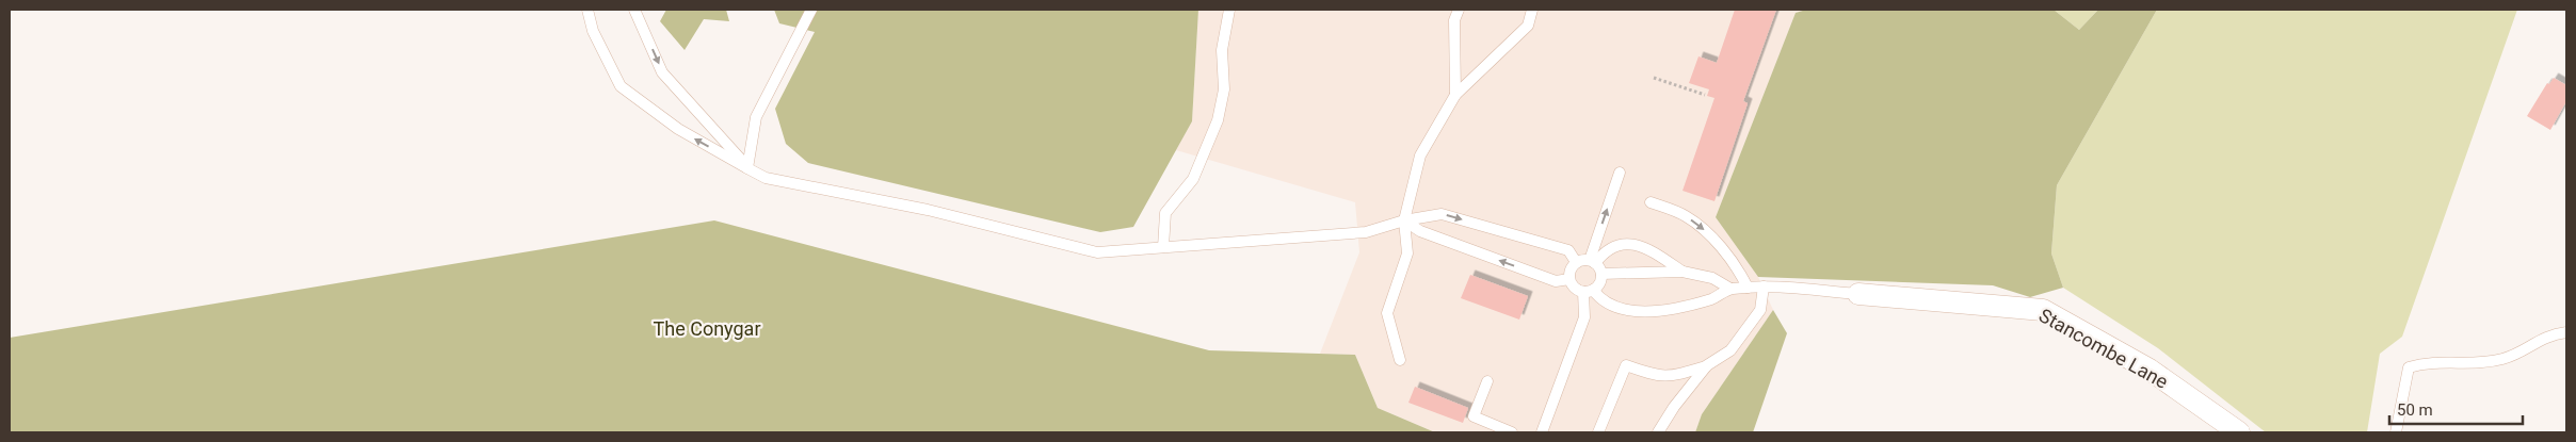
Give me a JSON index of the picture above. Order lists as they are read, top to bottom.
{
  "streets": {
    "street": ["Stancombe Lane"]
  },
  "parks": ["The Conygar"],
  "scale_bar": "50 m"
}
